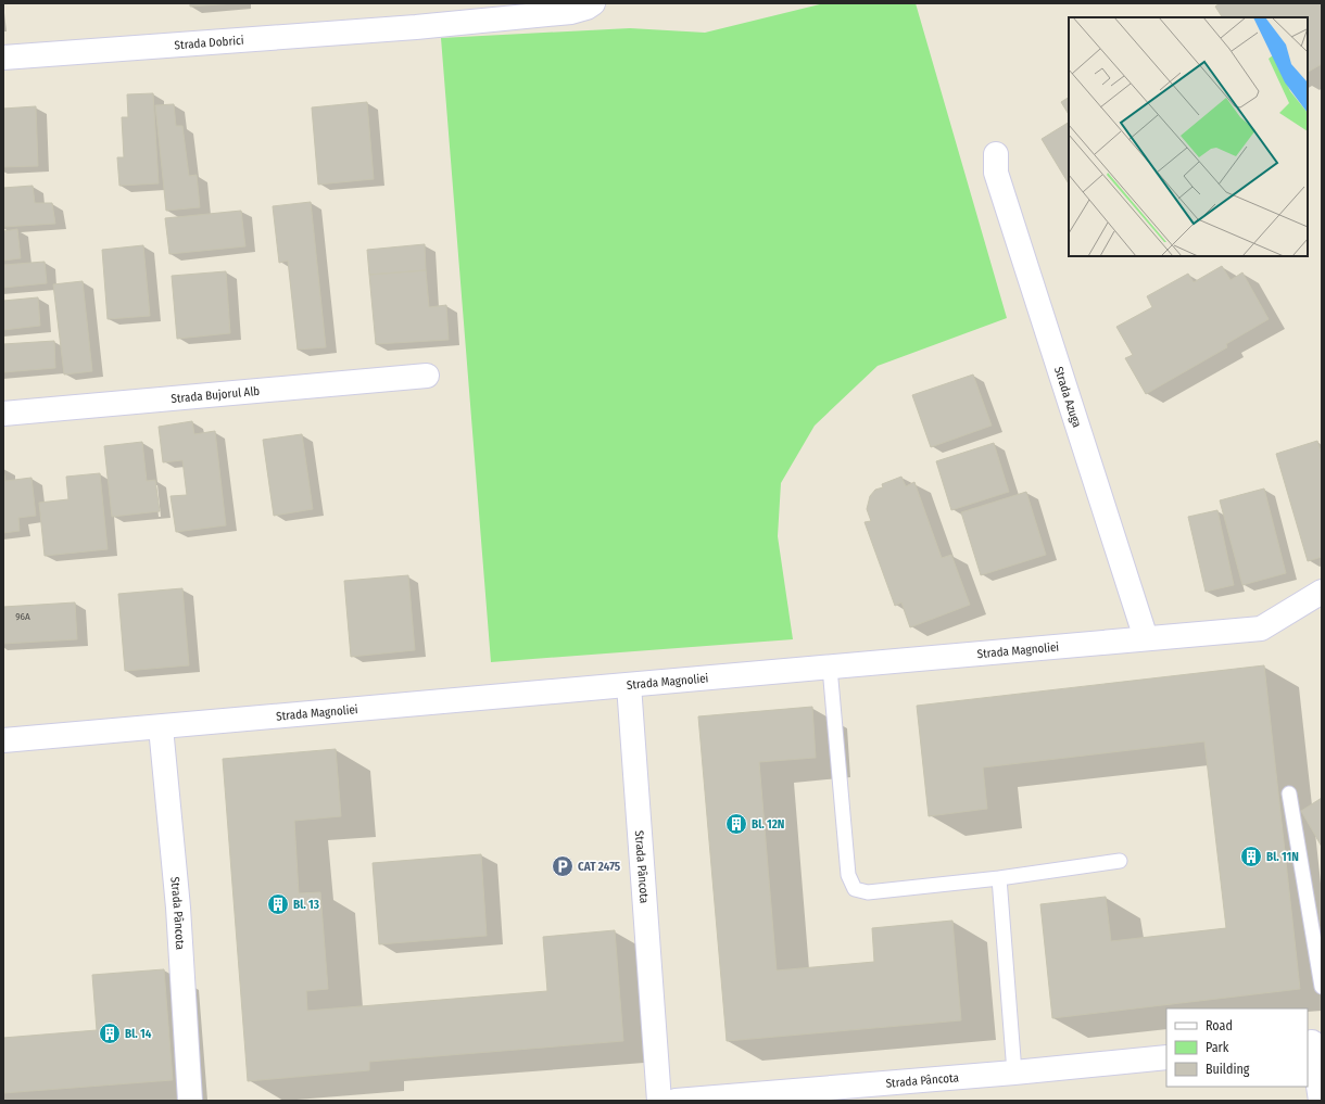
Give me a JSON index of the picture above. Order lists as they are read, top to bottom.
{
  "streets": {
    "street": [
      "Strada Dobrici",
      "Strada Bujorul Alb",
      "Strada Azuga",
      "Strada Magnoliei",
      "Strada Pâncota"
    ]
  },
  "crossings": [
    ["Strada Azuga", "Strada Magnoliei"],
    ["Strada Magnoliei", "Strada Pâncota"]
  ],
  "places": {
    "building": [
      "Bl. 12N",
      "Bl. 11N",
      "Bl. 13",
      "Bl. 14"
    ],
    "parking": ["CAT 2475"]
  },
  "house_numbers": ["96A"],
  "legend": ["Road", "Park", "Building"]
}
